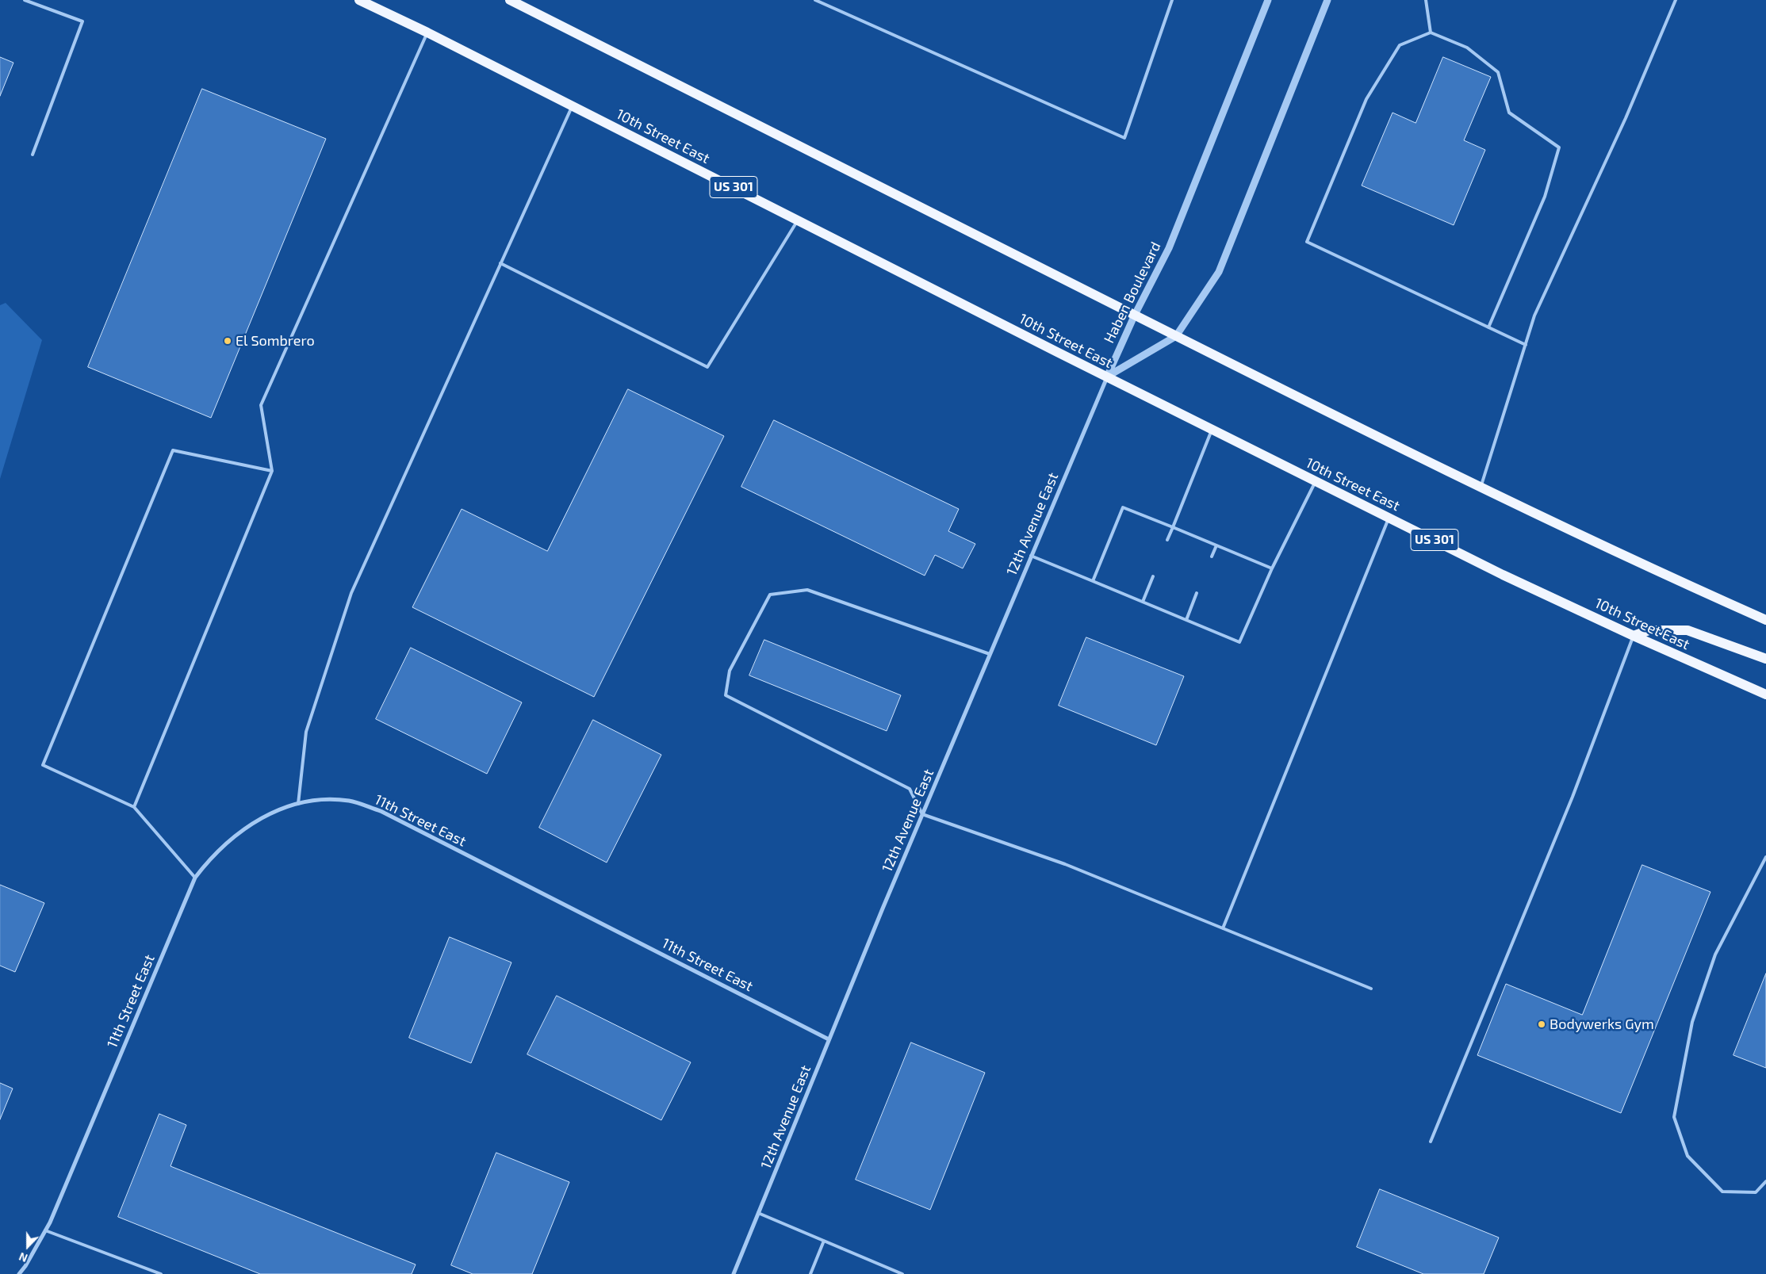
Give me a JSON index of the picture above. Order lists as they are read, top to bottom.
{
  "streets": {
    "main road": ["10th Street East", "US 301"],
    "street": ["Haben Boulevard", "12th Avenue East", "11th Street East"]
  },
  "crossings": [
    ["10th Street East", "Haben Boulevard"],
    ["10th Street East", "12th Avenue East"],
    ["Haben Boulevard", "12th Avenue East"],
    ["12th Avenue East", "11th Street East"]
  ],
  "places": ["El Sombrero", "Bodywerks Gym"],
  "north": "bottom"
}
